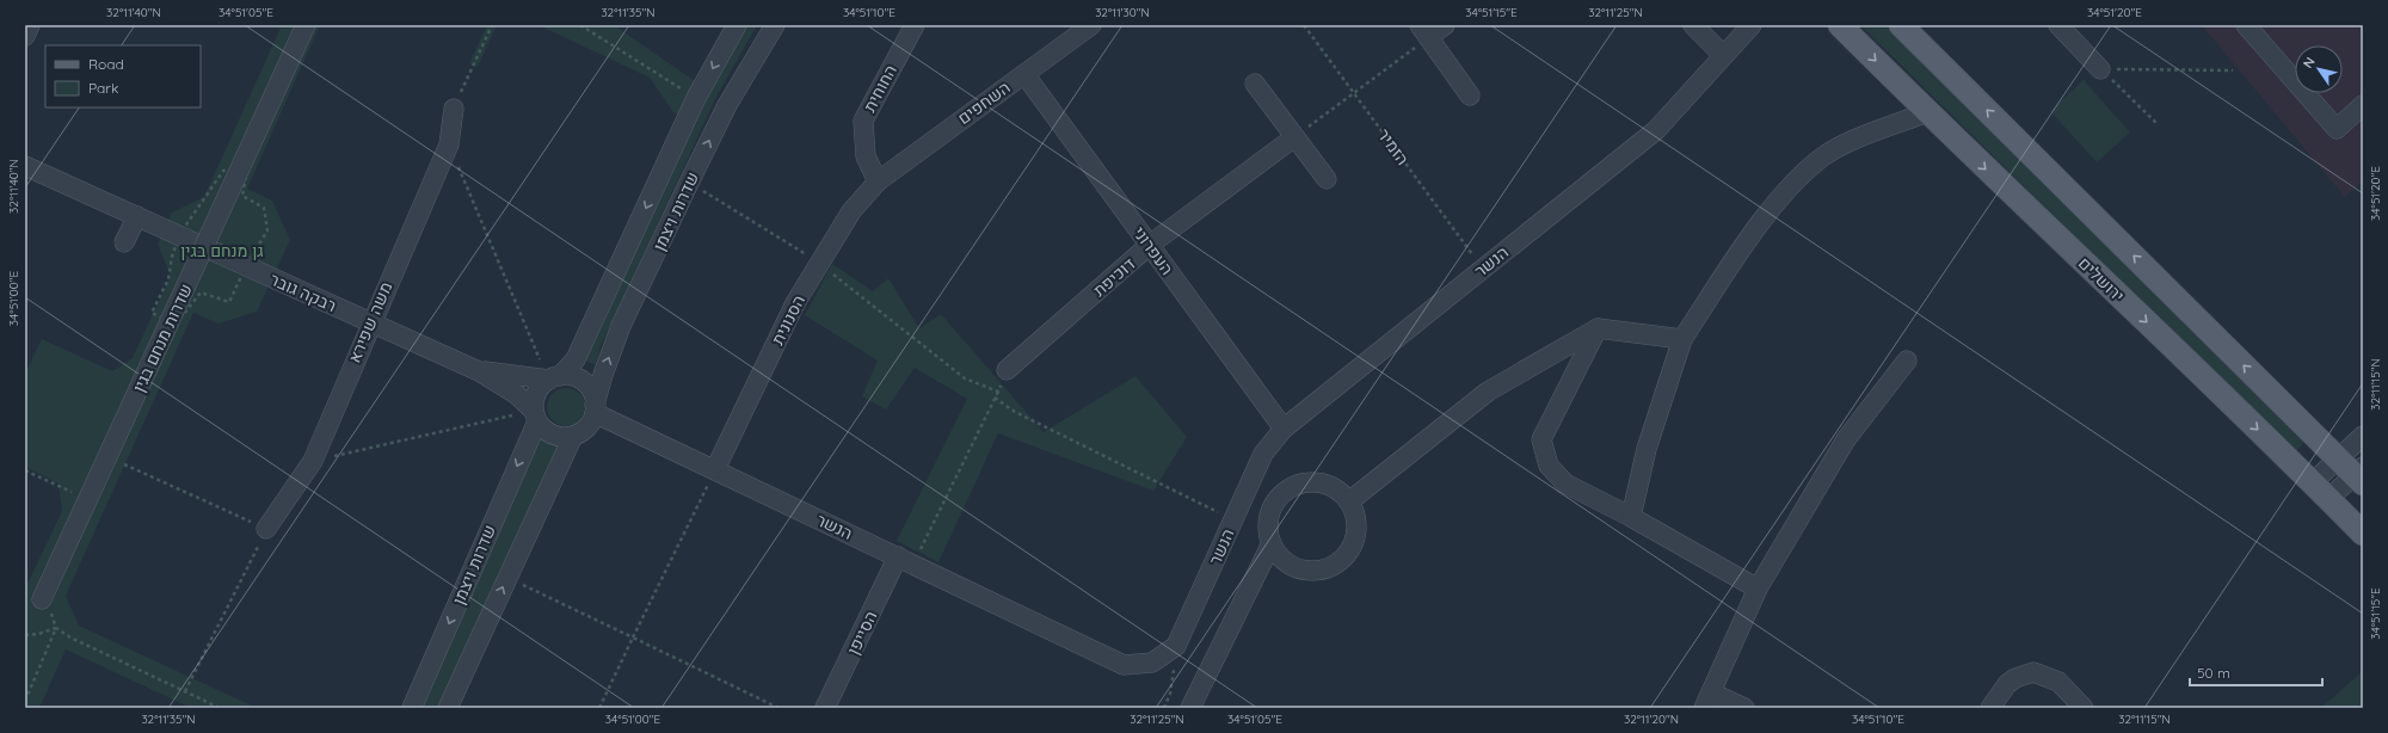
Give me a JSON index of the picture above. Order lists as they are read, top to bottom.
{
  "streets": {
    "main road": ["ירושלים"],
    "street": [
      "החוחית",
      "השחפים",
      "שדרות ויצמן",
      "העפרוני",
      "הנשר",
      "דוכיפת",
      "רבקה גובר",
      "הסנונית",
      "משה שפירא",
      "שדרות מנחם בגין",
      "הסייפן"
    ],
    "path": ["הזמיר"]
  },
  "crossings": [
    ["החוחית", "השחפים"],
    ["החוחית", "הסנונית"],
    ["השחפים", "העפרוני"],
    ["השחפים", "הסנונית"],
    ["הזמיר", "הנשר"],
    ["שדרות ויצמן", "הנשר"],
    ["שדרות ויצמן", "רבקה גובר"],
    ["העפרוני", "הנשר"],
    ["העפרוני", "דוכיפת"],
    ["הנשר", "רבקה גובר"],
    ["הנשר", "הסנונית"],
    ["הנשר", "הסייפן"],
    ["רבקה גובר", "משה שפירא"]
  ],
  "parks": ["גן מנחם בגין"],
  "legend": ["Road", "Park"],
  "scale_bar": "50 m",
  "north": "top left",
  "coordinates": [
    "32°11'40\"N",
    "34°51'05\"E",
    "32°11'35\"N",
    "34°51'10\"E",
    "32°11'30\"N",
    "34°51'15\"E",
    "32°11'25\"N",
    "34°51'20\"E",
    "34°51'00\"E",
    "32°11'15\"N",
    "32°11'20\"N"
  ]
}
